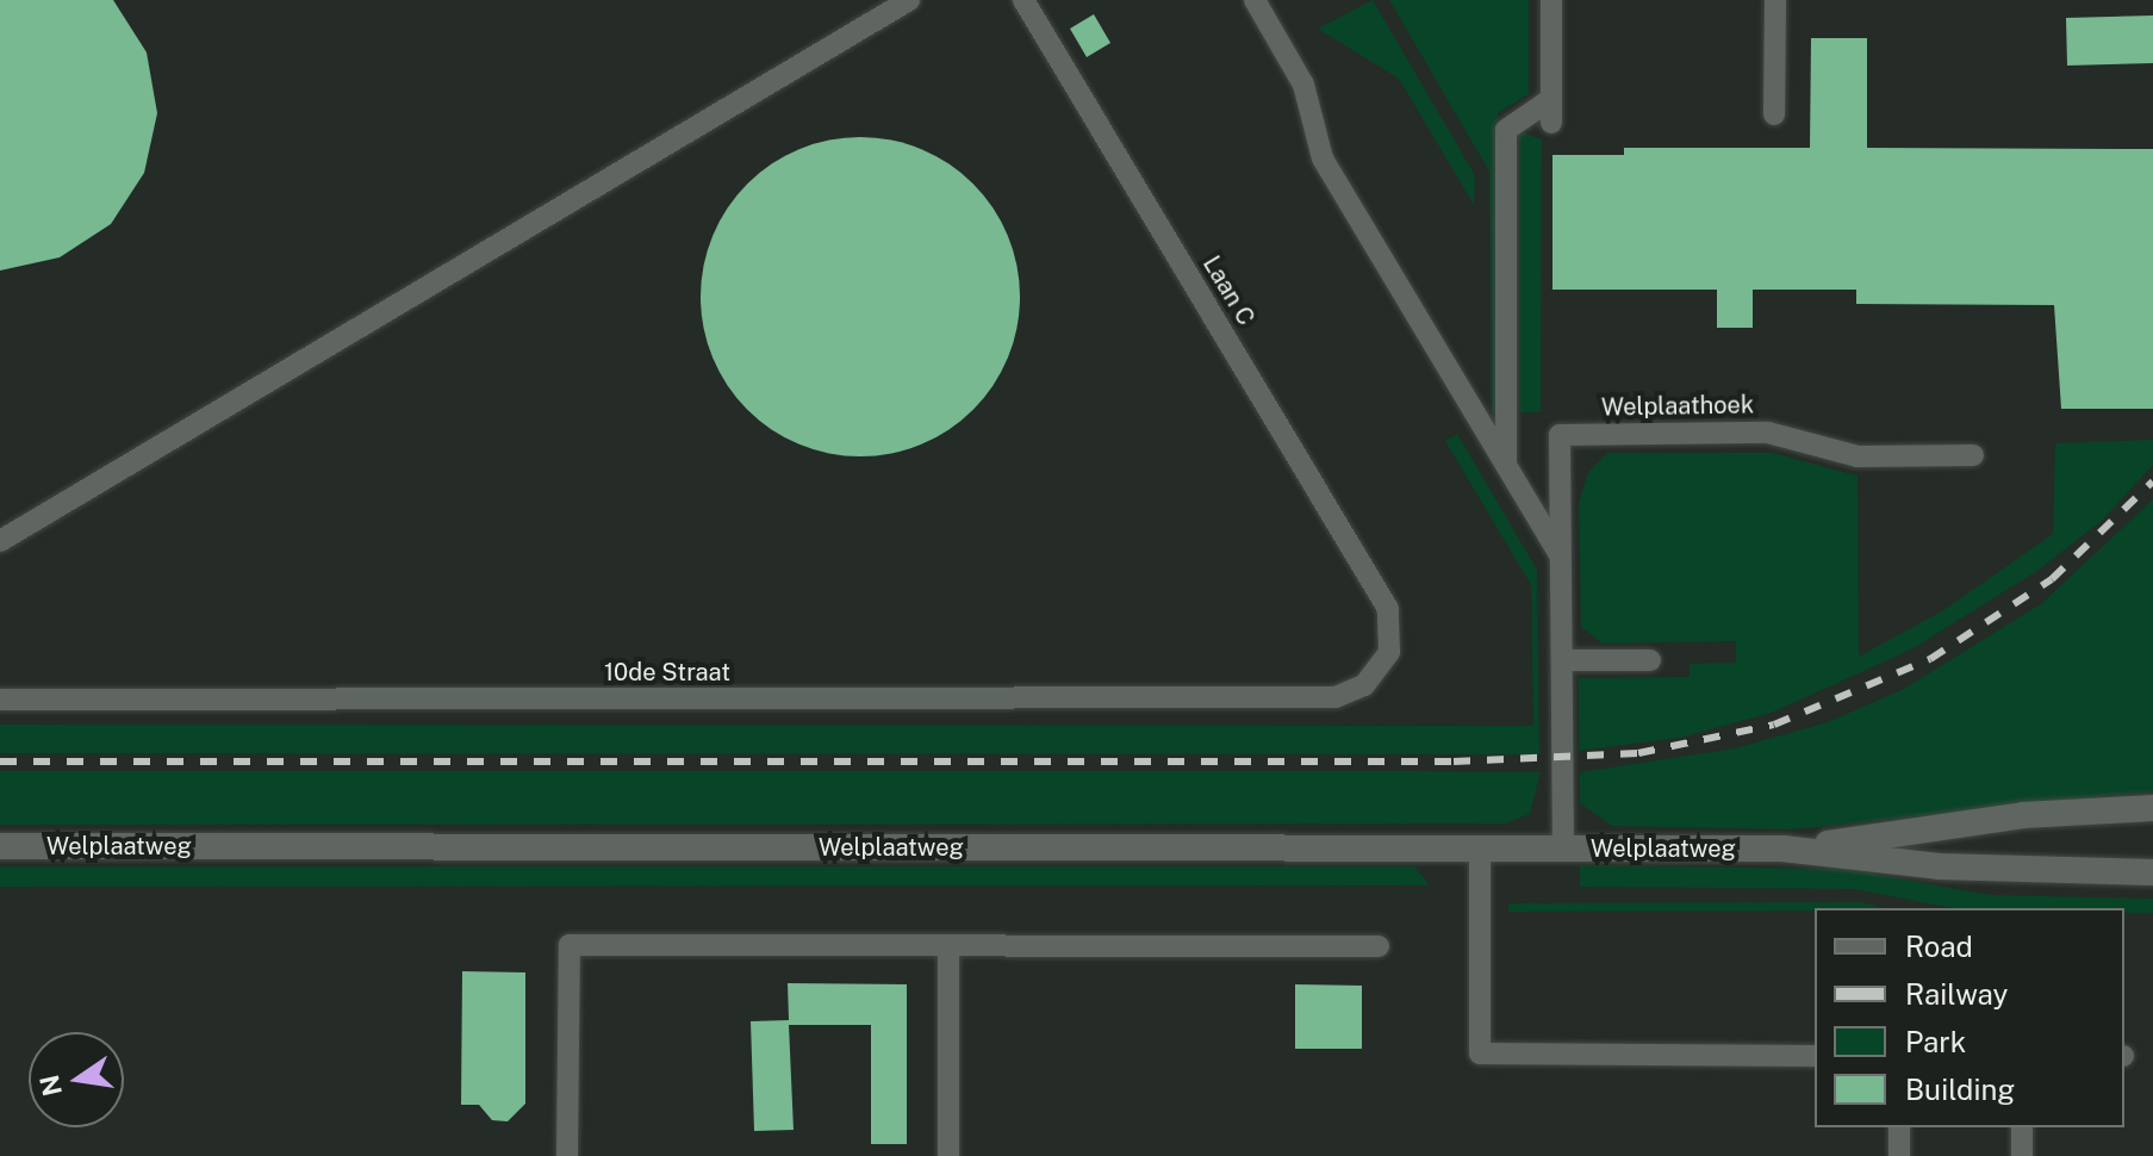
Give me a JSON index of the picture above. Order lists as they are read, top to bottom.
{
  "streets": {
    "street": ["Welplaatweg"],
    "lane": ["Laan C", "Welplaathoek", "10de Straat"]
  },
  "crossings": [
    ["Laan C", "10de Straat"],
    ["Welplaathoek", "Welplaatweg"]
  ],
  "legend": [
    "Road",
    "Railway",
    "Park",
    "Building"
  ],
  "north": "left"
}
